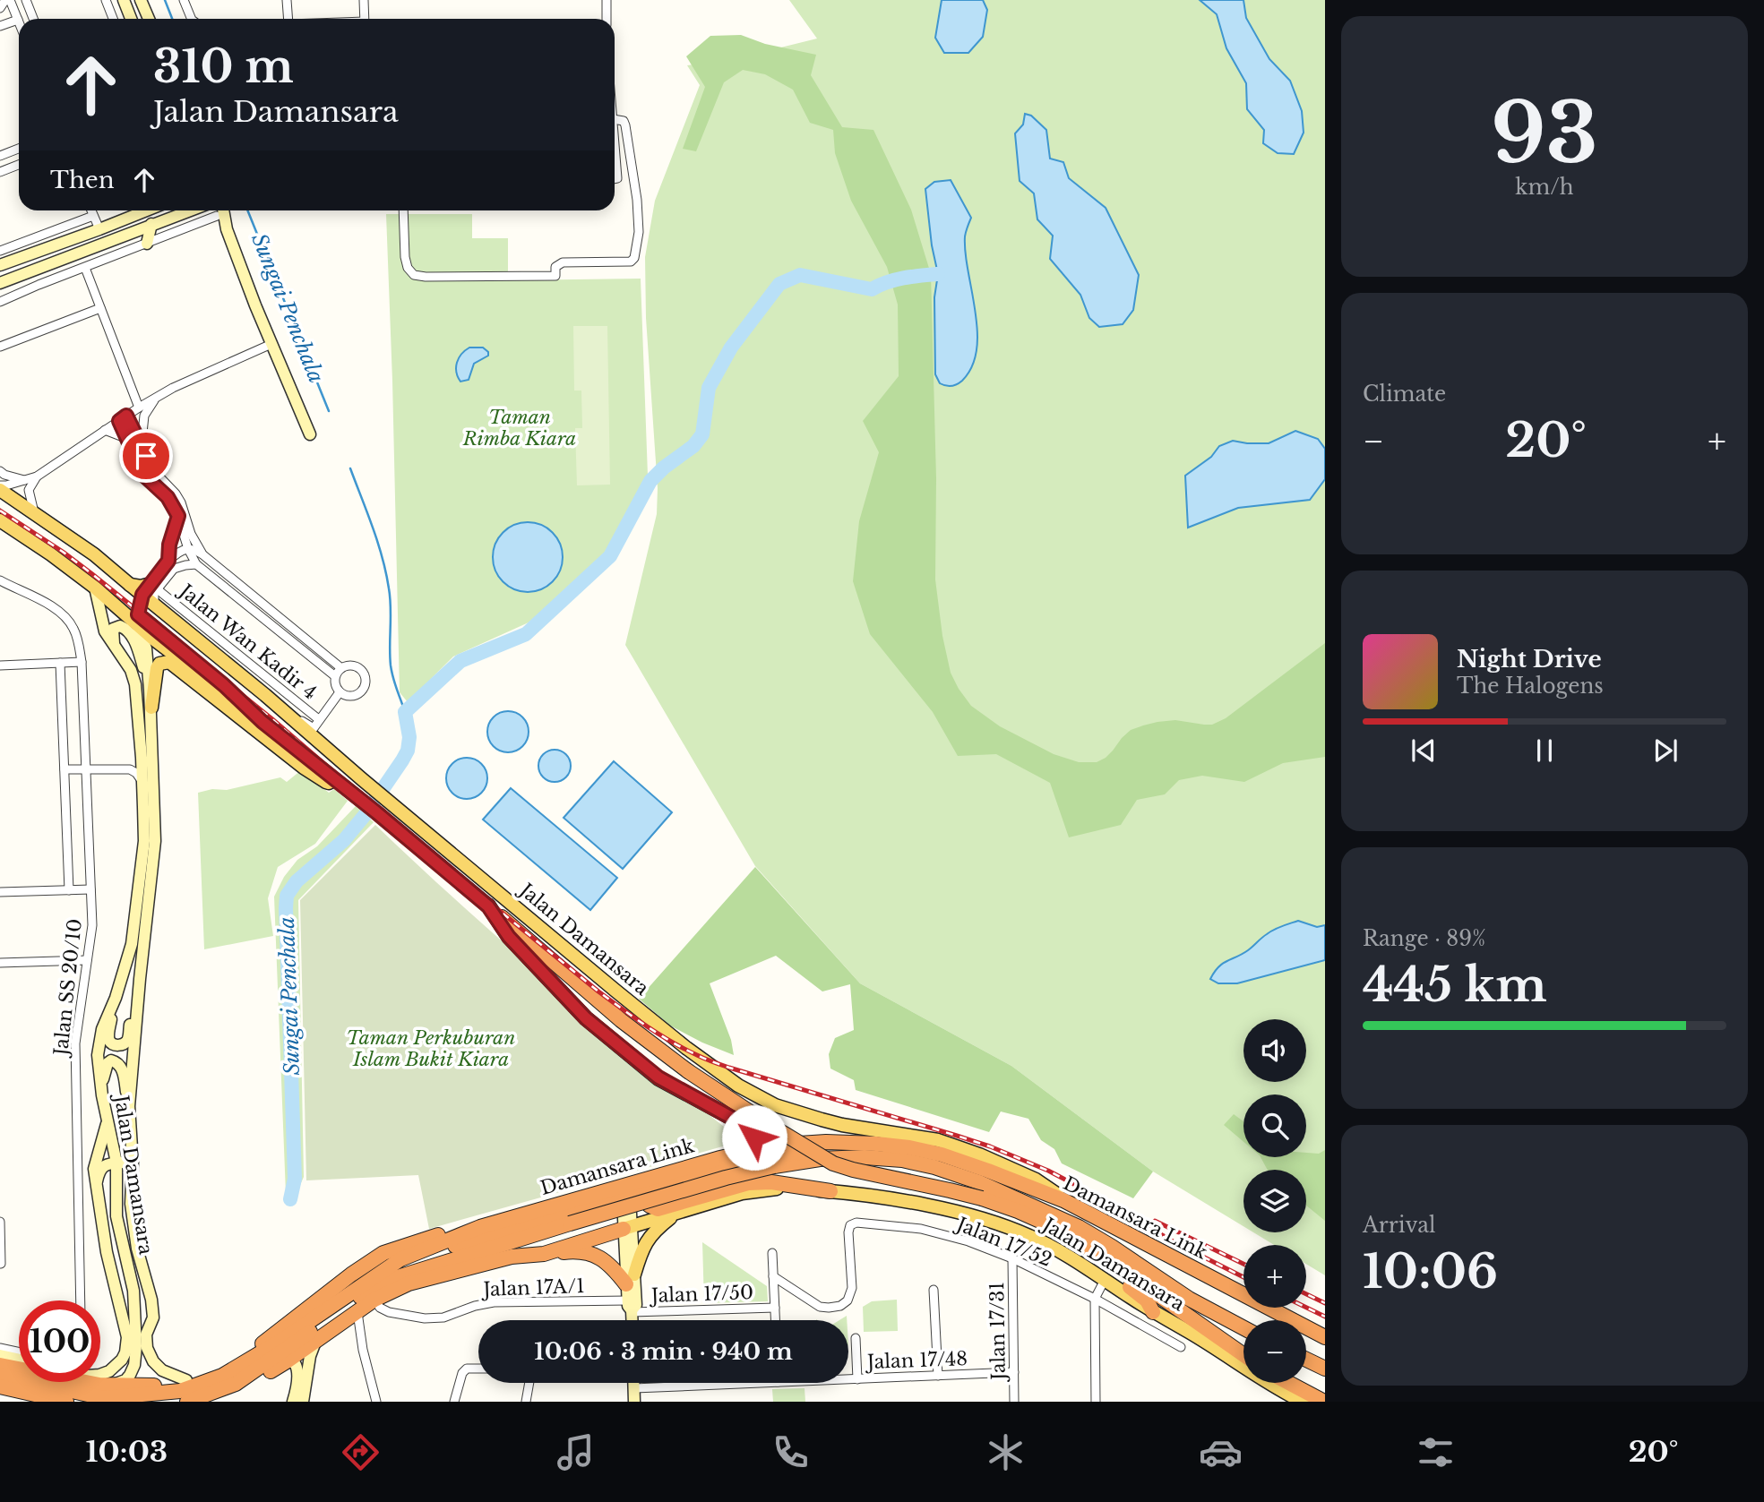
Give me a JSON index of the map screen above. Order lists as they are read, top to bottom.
{
  "streets": {
    "highway": ["Damansara Link"],
    "main road": ["Jalan Damansara"],
    "street": [
      "Jalan Wan Kadir 4",
      "Jalan SS 20/10",
      "Jalan 17/52",
      "Jalan 17A/1",
      "Jalan 17/50",
      "Jalan 17/31",
      "Jalan 17/48"
    ]
  },
  "crossings": [
    ["Jalan Wan Kadir 4", "Jalan Damansara"],
    ["Jalan Damansara", "Damansara Link"],
    ["Jalan 17/52", "Jalan 17/31"],
    ["Jalan 17A/1", "Jalan 17/50"],
    ["Jalan 17/31", "Jalan 17/48"]
  ],
  "water": ["Sungai Penchala"],
  "parks": ["Taman Rimba Kiara", "Taman Perkuburan Islam Bukit Kiara"],
  "page": {
    "tile": [
      ["93", "km/h"],
      "Climate",
      ["Range · 89%", "445 km"],
      ["Arrival", "10:06"]
    ],
    "turn": ["310 m", "Jalan Damansara"],
    "then": "Then",
    "heat": ["−", "20°", "+"],
    "song": ["Night Drive", "The Halogens"],
    "map_buttons": ["+", "−"],
    "limit": "100",
    "trip": "10:06 · 3 min · 940 m",
    "tabs": ["10:03", "20°"]
  }
}
